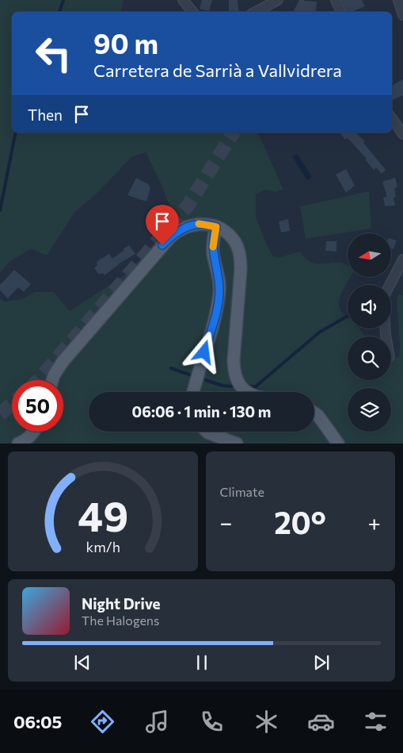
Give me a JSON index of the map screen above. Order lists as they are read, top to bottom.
{
  "north": "left",
  "page": {
    "turn": ["90 m", "Carretera de Sarrià a Vallvidrera"],
    "then": "Then",
    "limit": "50",
    "trip": "06:06 · 1 min · 130 m",
    "tile": "Climate",
    "heat": ["−", "20°", "+"],
    "song": ["Night Drive", "The Halogens"],
    "tabs": "06:05",
    "gauge": ["49", "km/h"]
  }
}
